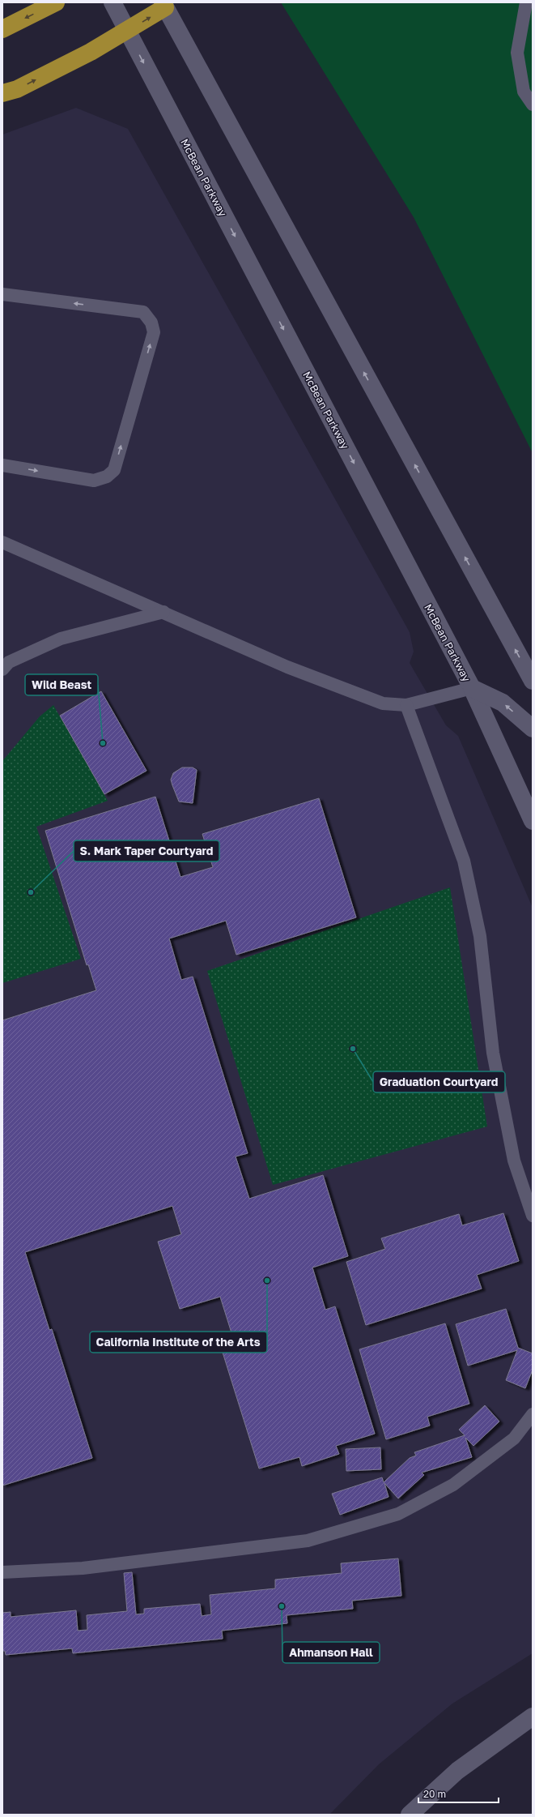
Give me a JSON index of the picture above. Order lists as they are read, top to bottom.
{
  "streets": {
    "main road": ["McBean Parkway"]
  },
  "places": [
    "Wild Beast",
    "S. Mark Taper Courtyard",
    "Graduation Courtyard",
    "California Institute of the Arts",
    "Ahmanson Hall"
  ],
  "scale_bar": "20 m"
}
